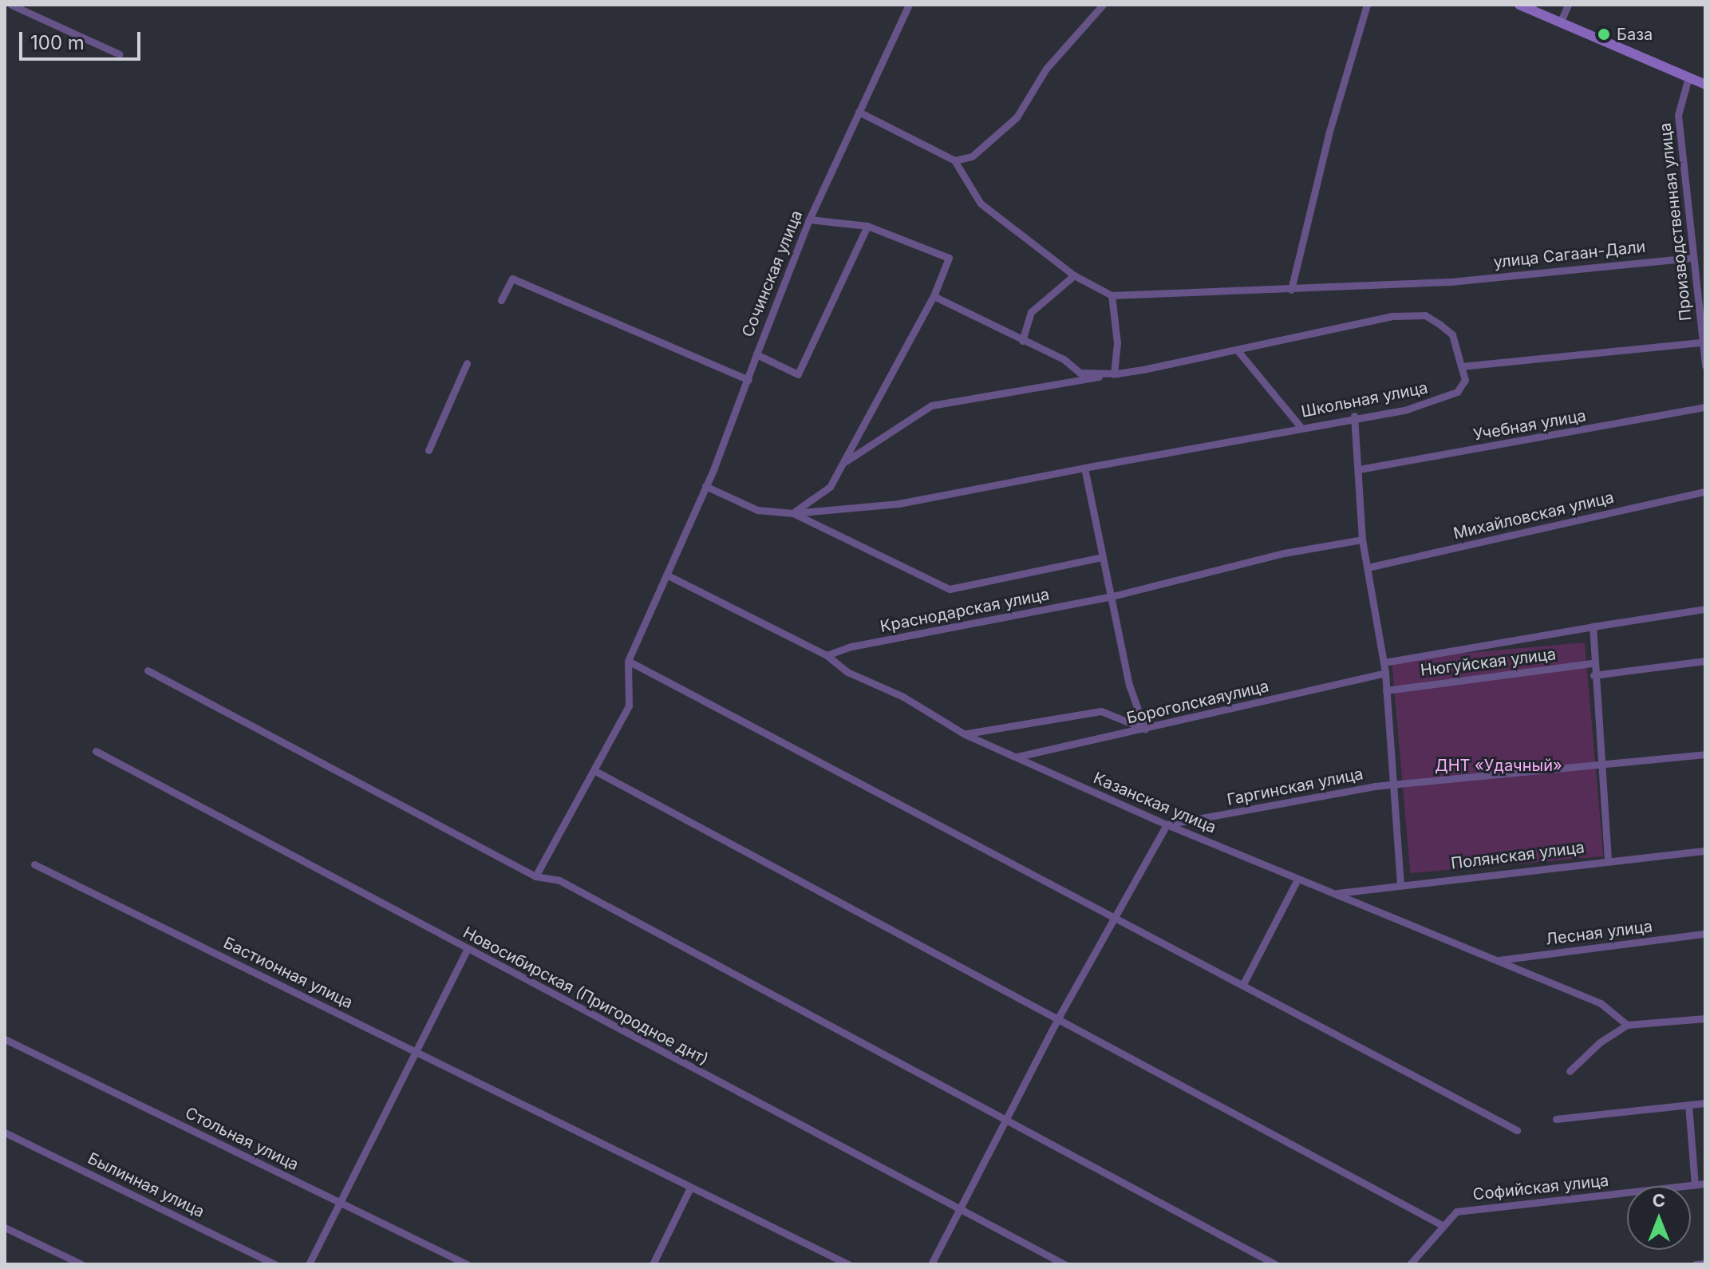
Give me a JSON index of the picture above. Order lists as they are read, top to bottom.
{
  "streets": {
    "street": [
      "Производственная улица",
      "улица Сагаан-Дали",
      "Сочинская улица",
      "Школьная улица",
      "Учебная улица",
      "Михайловская улица",
      "Краснодарская улица",
      "Нюгуйская улица",
      "Бороголскаяулица",
      "Гаргинская улица",
      "Казанская улица",
      "Полянская улица",
      "Лесная улица",
      "Бастионная улица",
      "Новосибирская (Пригородное днт)",
      "Стольная улица",
      "Былинная улица",
      "Софийская улица"
    ]
  },
  "crossings": [
    ["Производственная улица", "улица Сагаан-Дали"],
    ["Краснодарская улица", "Казанская улица"],
    ["Бороголскаяулица", "Казанская улица"],
    ["Гаргинская улица", "Казанская улица"],
    ["Казанская улица", "Полянская улица"],
    ["Казанская улица", "Лесная улица"]
  ],
  "parks": ["ДНТ «Удачный»"],
  "places": ["База"],
  "scale_bar": "100 m",
  "north": "top"
}
